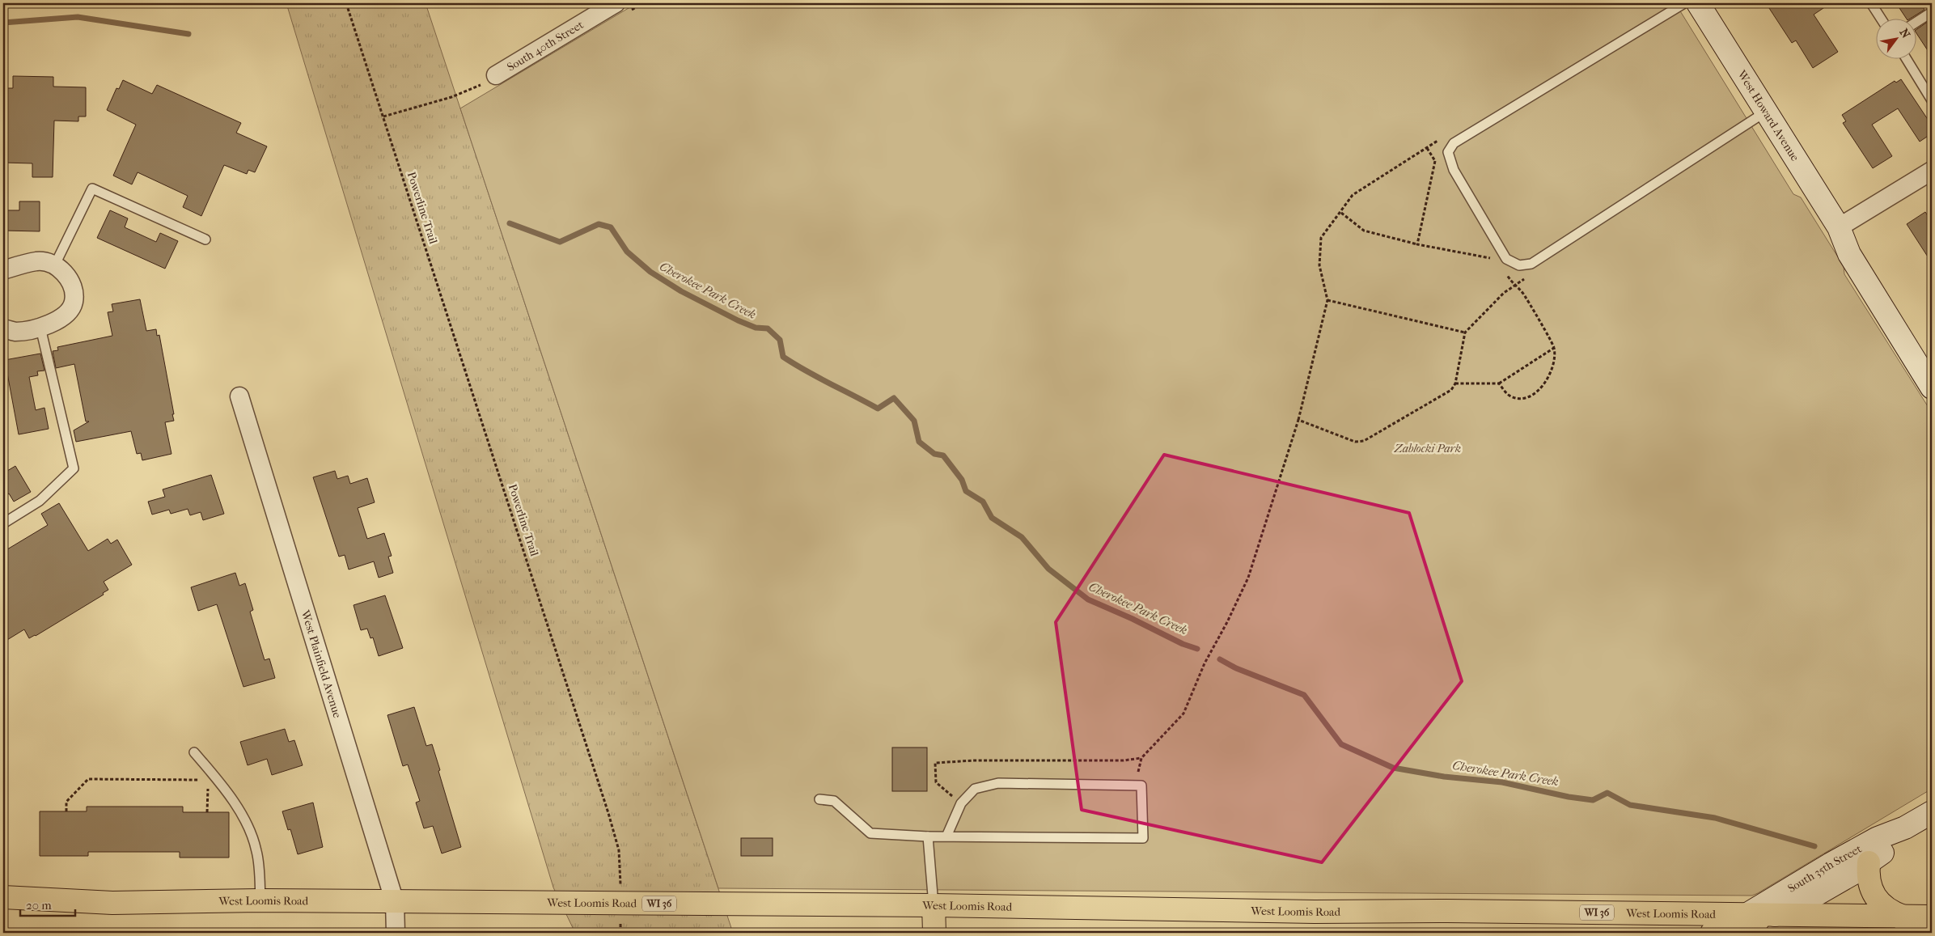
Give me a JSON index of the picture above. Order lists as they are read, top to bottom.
{
  "streets": {
    "main road": ["West Loomis Road", "WI 36"],
    "street": [
      "South 40th Street",
      "West Howard Avenue",
      "West Plainfield Avenue",
      "South 35th Street"
    ],
    "path": ["Powerline Trail"]
  },
  "crossings": [
    ["Powerline Trail", "West Loomis Road"],
    ["West Plainfield Avenue", "West Loomis Road"],
    ["South 35th Street", "West Loomis Road"]
  ],
  "water": ["Cherokee Park Creek"],
  "parks": ["Zablocki Park"],
  "scale_bar": "20 m",
  "north": "top right"
}
